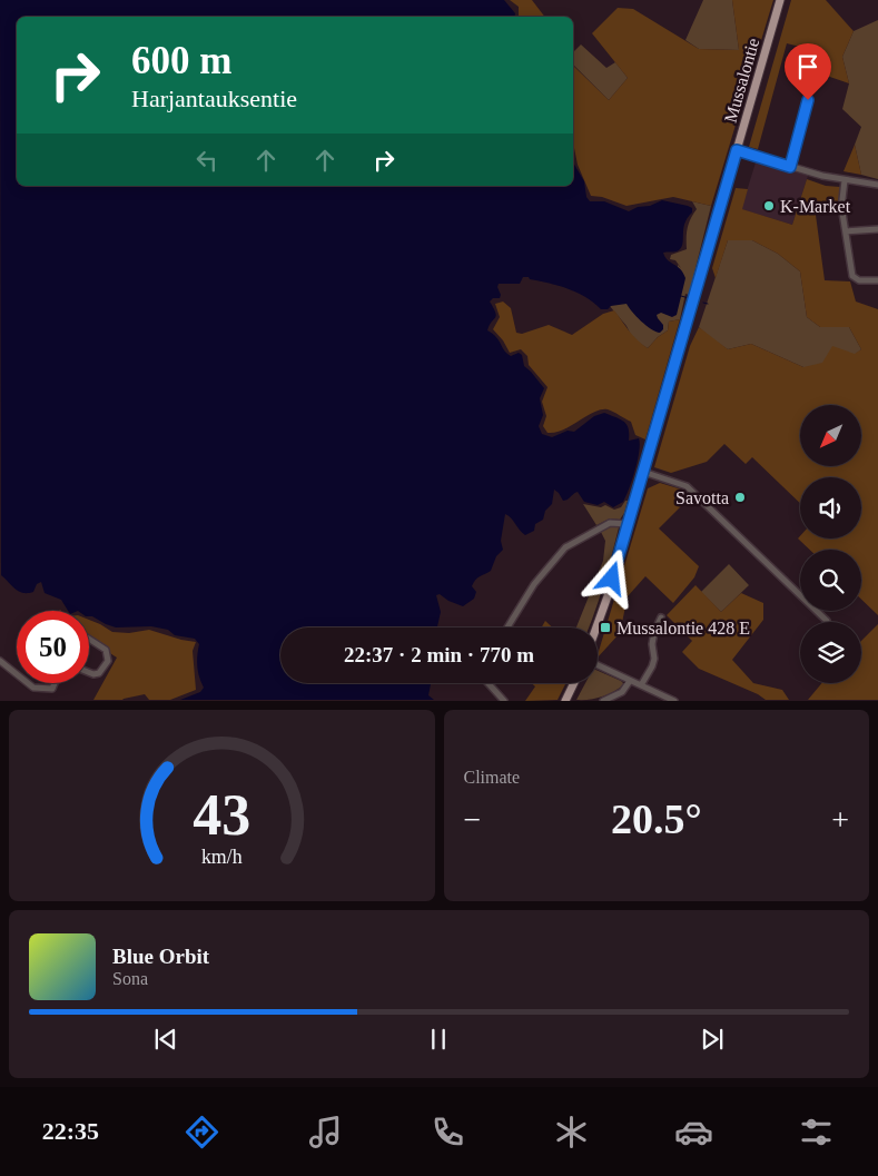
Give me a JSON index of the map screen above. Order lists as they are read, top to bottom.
{
  "streets": {
    "main road": ["Mussalontie"]
  },
  "places": {
    "other": ["K-Market", "Savotta"],
    "transit": ["Mussalontie 428 E"]
  },
  "north": "bottom left",
  "page": {
    "turn": ["600 m", "Harjantauksentie"],
    "limit": "50",
    "trip": "22:37 · 2 min · 770 m",
    "tile": "Climate",
    "heat": ["−", "20.5°", "+"],
    "song": ["Blue Orbit", "Sona"],
    "tabs": "22:35",
    "gauge": ["43", "km/h"]
  }
}
